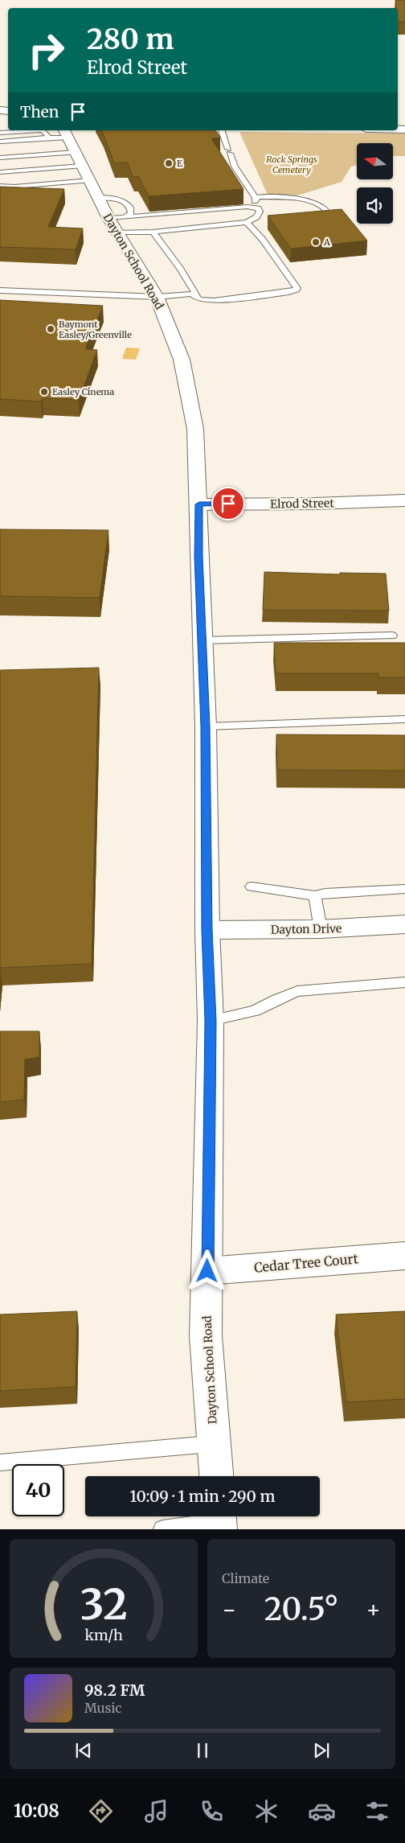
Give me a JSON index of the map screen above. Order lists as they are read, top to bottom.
{
  "streets": {
    "street": [
      "Dayton School Road",
      "Elrod Street",
      "Dayton Drive",
      "Cedar Tree Court"
    ]
  },
  "crossings": [
    ["Dayton School Road", "Elrod Street"],
    ["Dayton School Road", "Dayton Drive"],
    ["Dayton School Road", "Cedar Tree Court"]
  ],
  "parks": ["Rock Springs Cemetery"],
  "places": [
    "E",
    "A",
    "Baymont Easley/Greenville",
    "Easley Cinema"
  ],
  "north": "left",
  "page": {
    "turn": ["280 m", "Elrod Street"],
    "then": "Then",
    "limit": "40",
    "trip": "10:09 · 1 min · 290 m",
    "tile": "Climate",
    "heat": ["−", "20.5°", "+"],
    "song": ["98.2 FM", "Music"],
    "tabs": "10:08",
    "gauge": ["32", "km/h"]
  }
}
